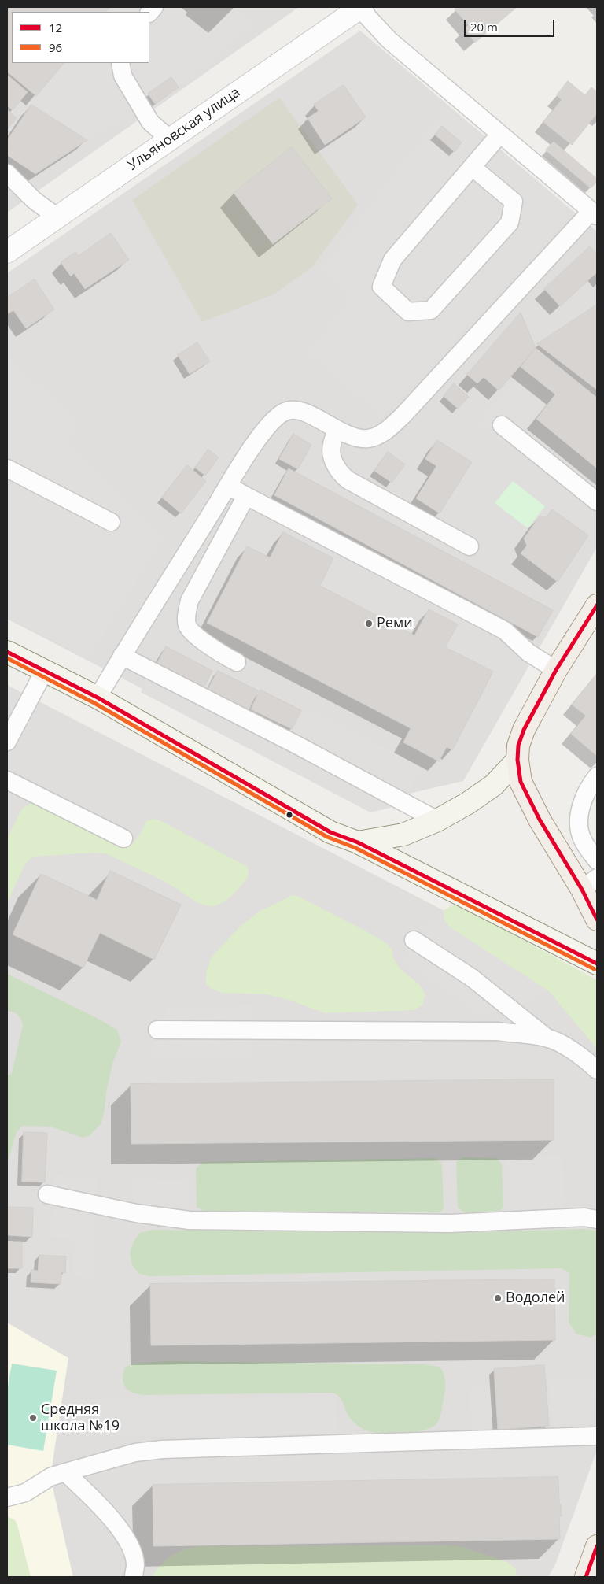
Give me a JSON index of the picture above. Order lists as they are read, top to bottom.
{
  "streets": {
    "street": ["Ульяновская улица"]
  },
  "places": ["Реми", "Водолей", "Средняя школа №19"],
  "lines": ["transit line 12", "transit line 96"],
  "legend": ["12", "96"],
  "scale_bar": "20 m"
}
